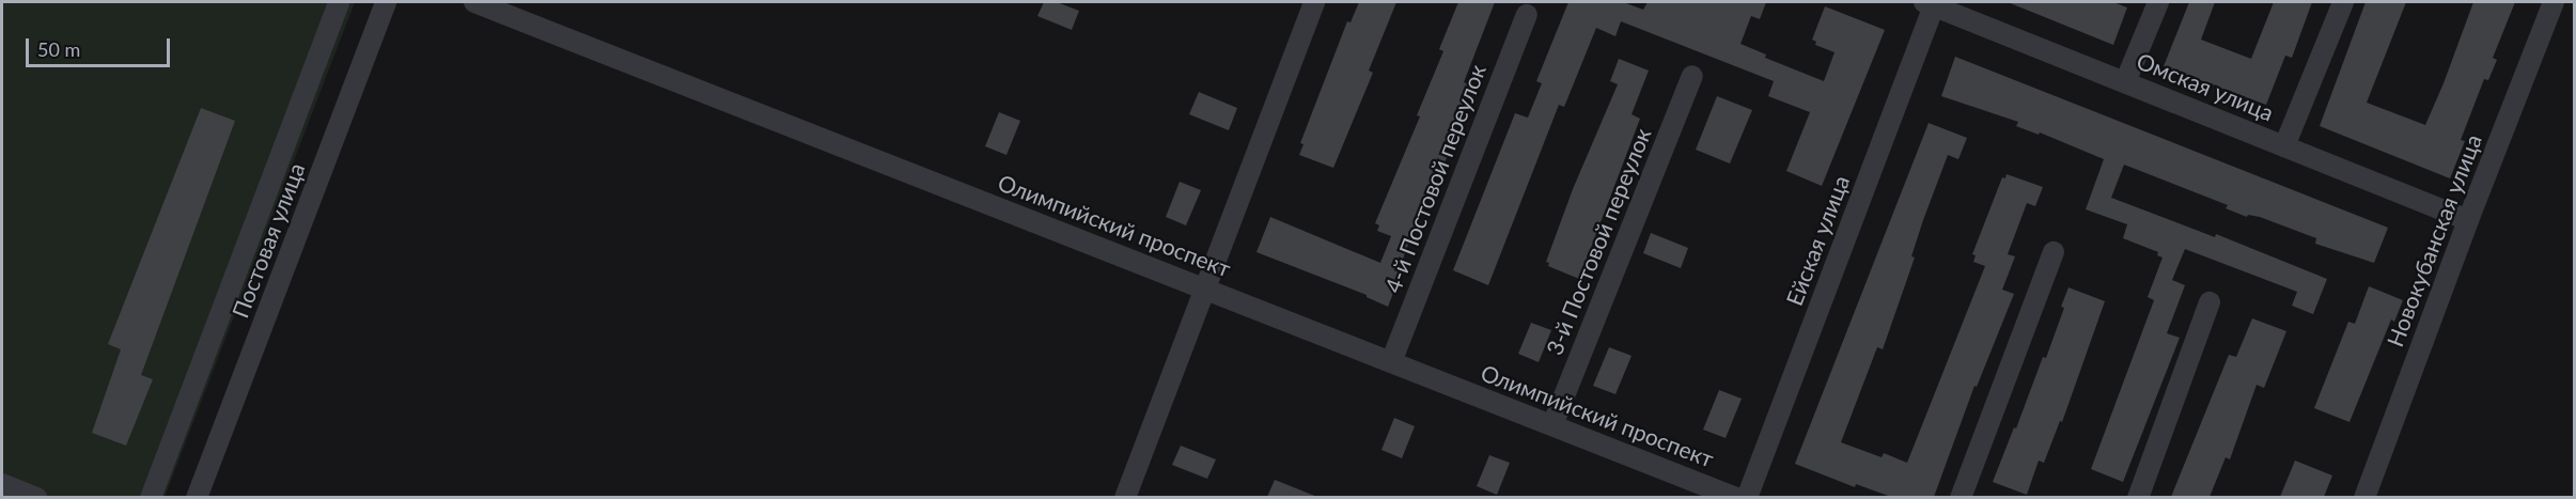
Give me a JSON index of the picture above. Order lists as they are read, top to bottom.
{
  "streets": {
    "street": [
      "Омская улица",
      "4-й Постовой переулок",
      "Олимпийский проспект",
      "Постовая улица",
      "Ейская улица",
      "Новокубанская улица",
      "3-й Постовой переулок"
    ]
  },
  "crossings": [
    ["Омская улица", "Ейская улица"],
    ["Омская улица", "Новокубанская улица"],
    ["4-й Постовой переулок", "Олимпийский проспект"],
    ["Олимпийский проспект", "3-й Постовой переулок"]
  ],
  "scale_bar": "50 m"
}
